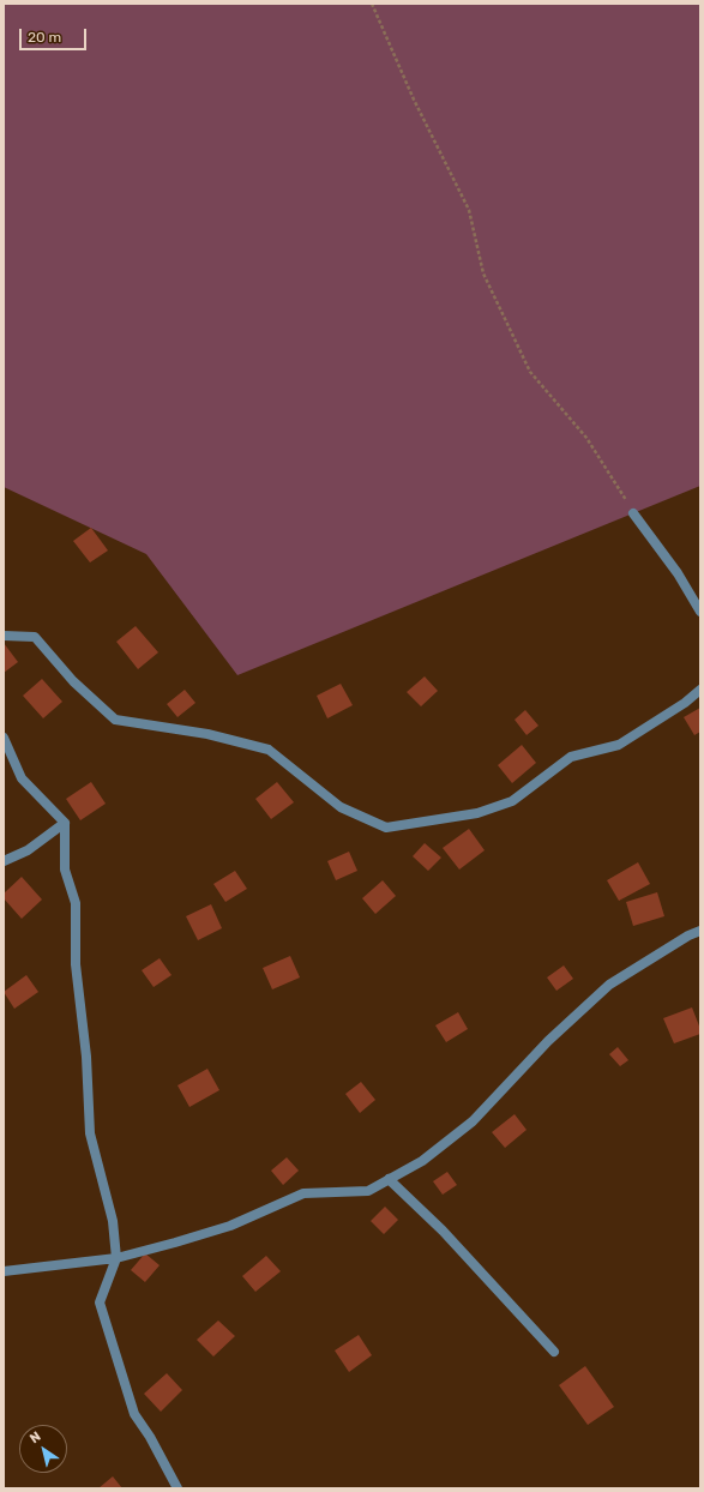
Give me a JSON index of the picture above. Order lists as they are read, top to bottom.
{
  "scale_bar": "20 m",
  "north": "top left"
}
